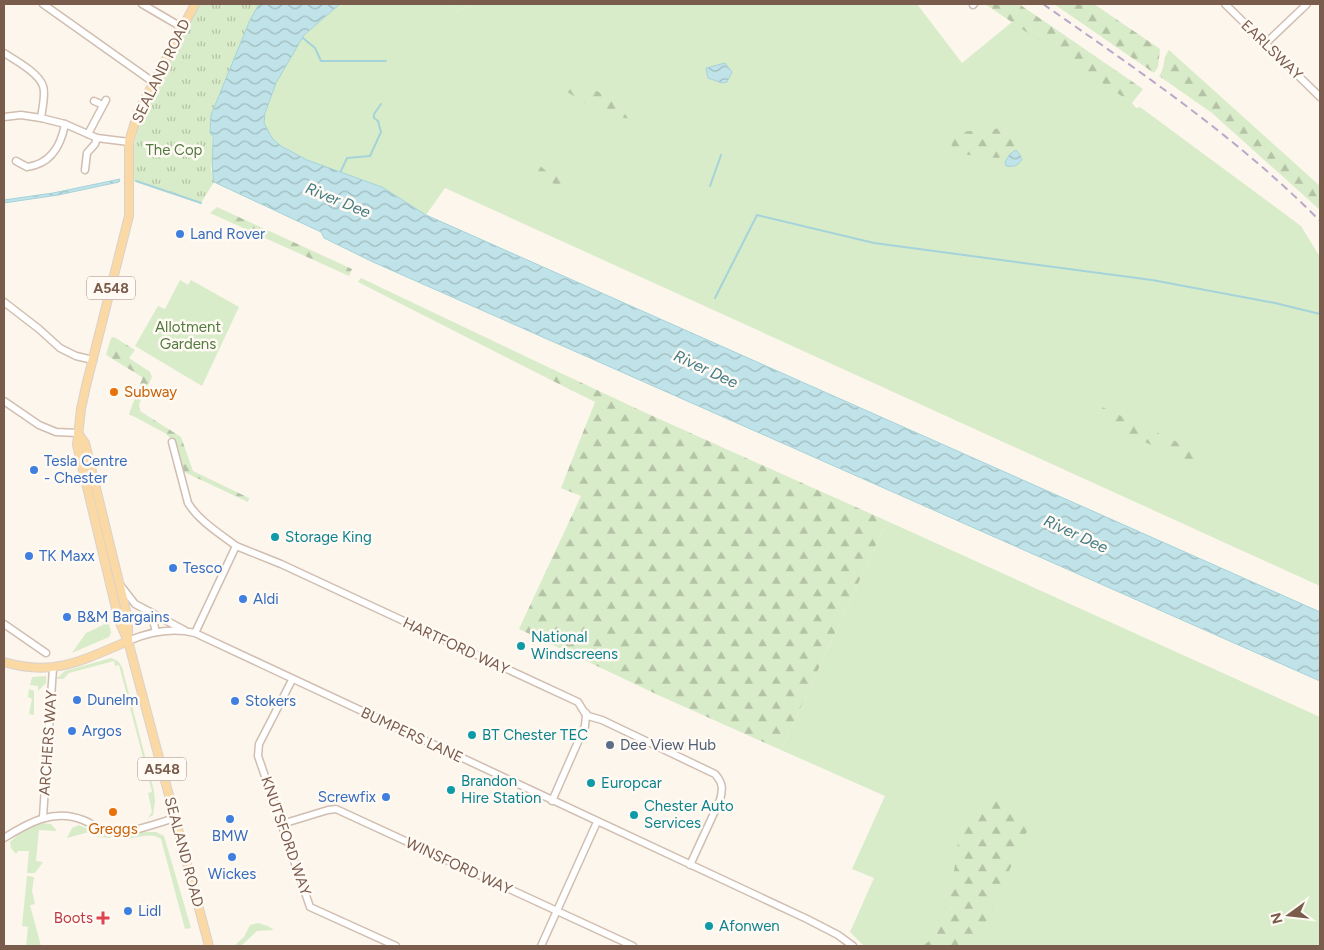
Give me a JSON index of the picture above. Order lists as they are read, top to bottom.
{
  "streets": {
    "main road": ["SEALAND ROAD", "A548"],
    "street": [
      "EARLSWAY",
      "HARTFORD WAY",
      "BUMPERS LANE",
      "ARCHERS WAY",
      "KNUTSFORD WAY",
      "WINSFORD WAY"
    ]
  },
  "crossings": [
    ["SEALAND ROAD", "BUMPERS LANE"],
    ["HARTFORD WAY", "BUMPERS LANE"],
    ["BUMPERS LANE", "KNUTSFORD WAY"],
    ["KNUTSFORD WAY", "WINSFORD WAY"]
  ],
  "water": ["River Dee"],
  "parks": ["The Cop", "Allotment Gardens"],
  "places": {
    "other": [
      "Land Rover",
      "Subway",
      "Tesla Centre - Chester",
      "Storage King",
      "TK Maxx",
      "Tesco",
      "Aldi",
      "B&M Bargains",
      "National Windscreens",
      "Dunelm",
      "Stokers",
      "Argos",
      "BT Chester TEC",
      "Dee View Hub",
      "Europcar",
      "Brandon Hire Station",
      "Screwfix",
      "Greggs",
      "Chester Auto Services",
      "BMW",
      "Wickes",
      "Lidl",
      "Afonwen"
    ],
    "health": ["Boots"]
  },
  "north": "left"
}
